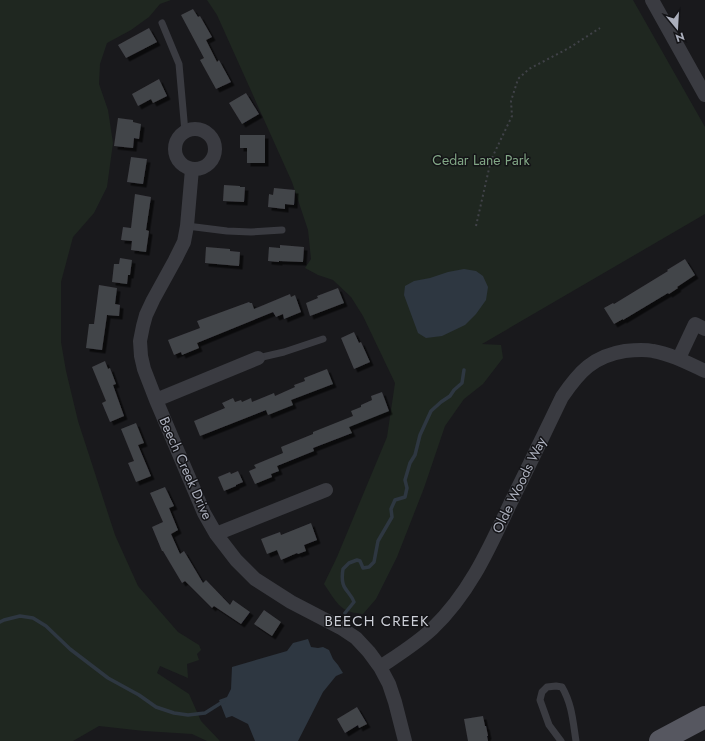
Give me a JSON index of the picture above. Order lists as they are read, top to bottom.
{
  "streets": {
    "street": ["Beech Creek Drive", "Olde Woods Way"]
  },
  "crossings": [
    ["Beech Creek Drive", "Olde Woods Way"]
  ],
  "districts": ["BEECH CREEK"],
  "parks": ["Cedar Lane Park"],
  "north": "bottom"
}
